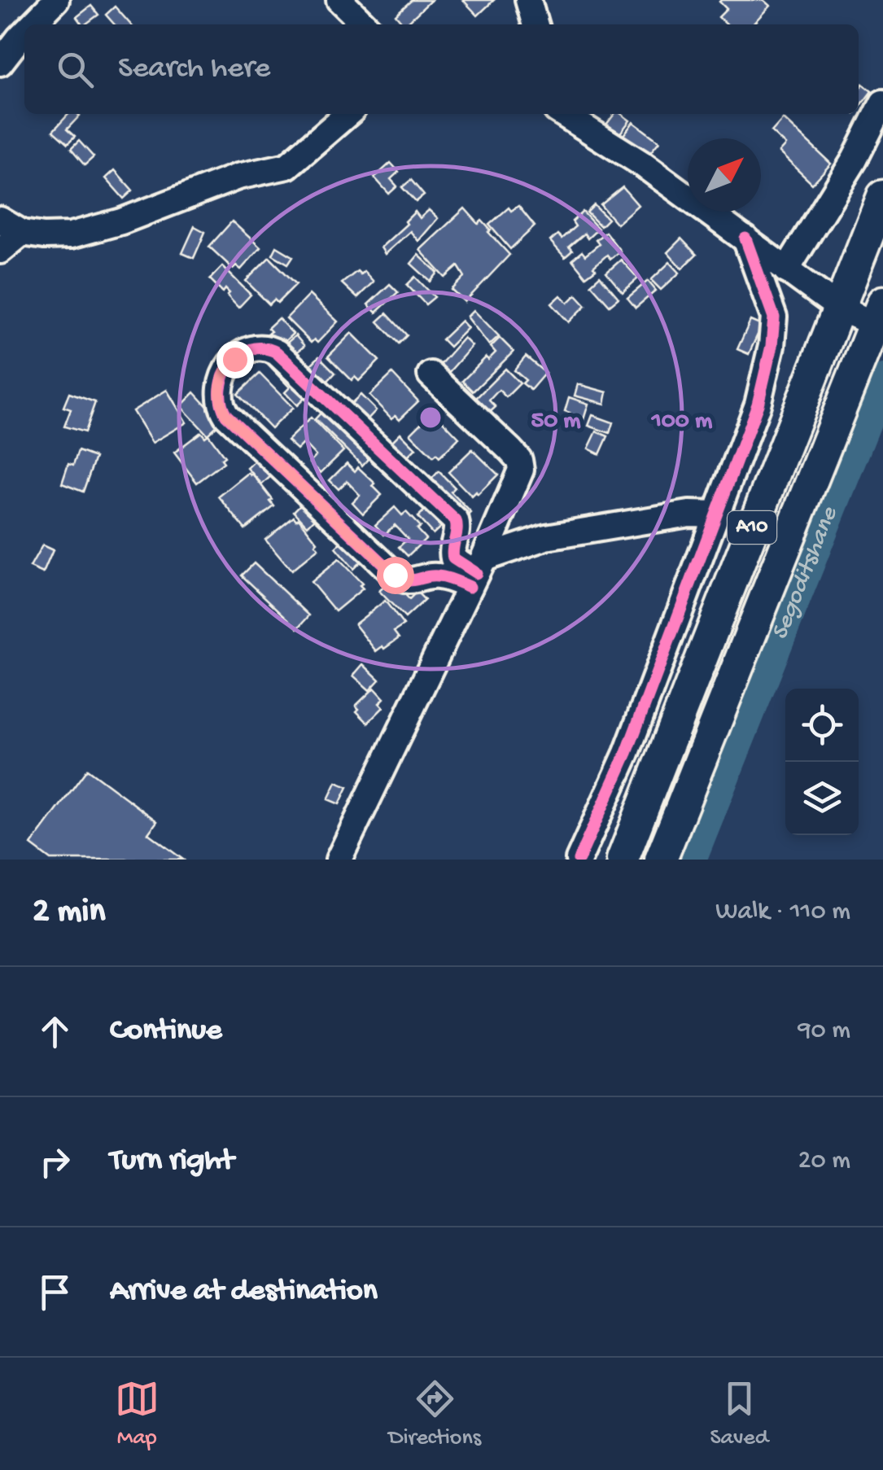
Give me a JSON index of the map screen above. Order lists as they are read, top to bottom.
{
  "streets": {
    "main road": ["A10"]
  },
  "water": ["Segoditshane"],
  "north": "top right",
  "page": {
    "search": "Search here",
    "heading": ["2 min", "Walk · 110 m"],
    "list": [
      ["Continue", "90 m"],
      ["Turn right", "20 m"],
      "Arrive at destination"
    ],
    "nav": ["Map", "Directions", "Saved"]
  },
  "rings": ["50 m", "100 m"]
}
